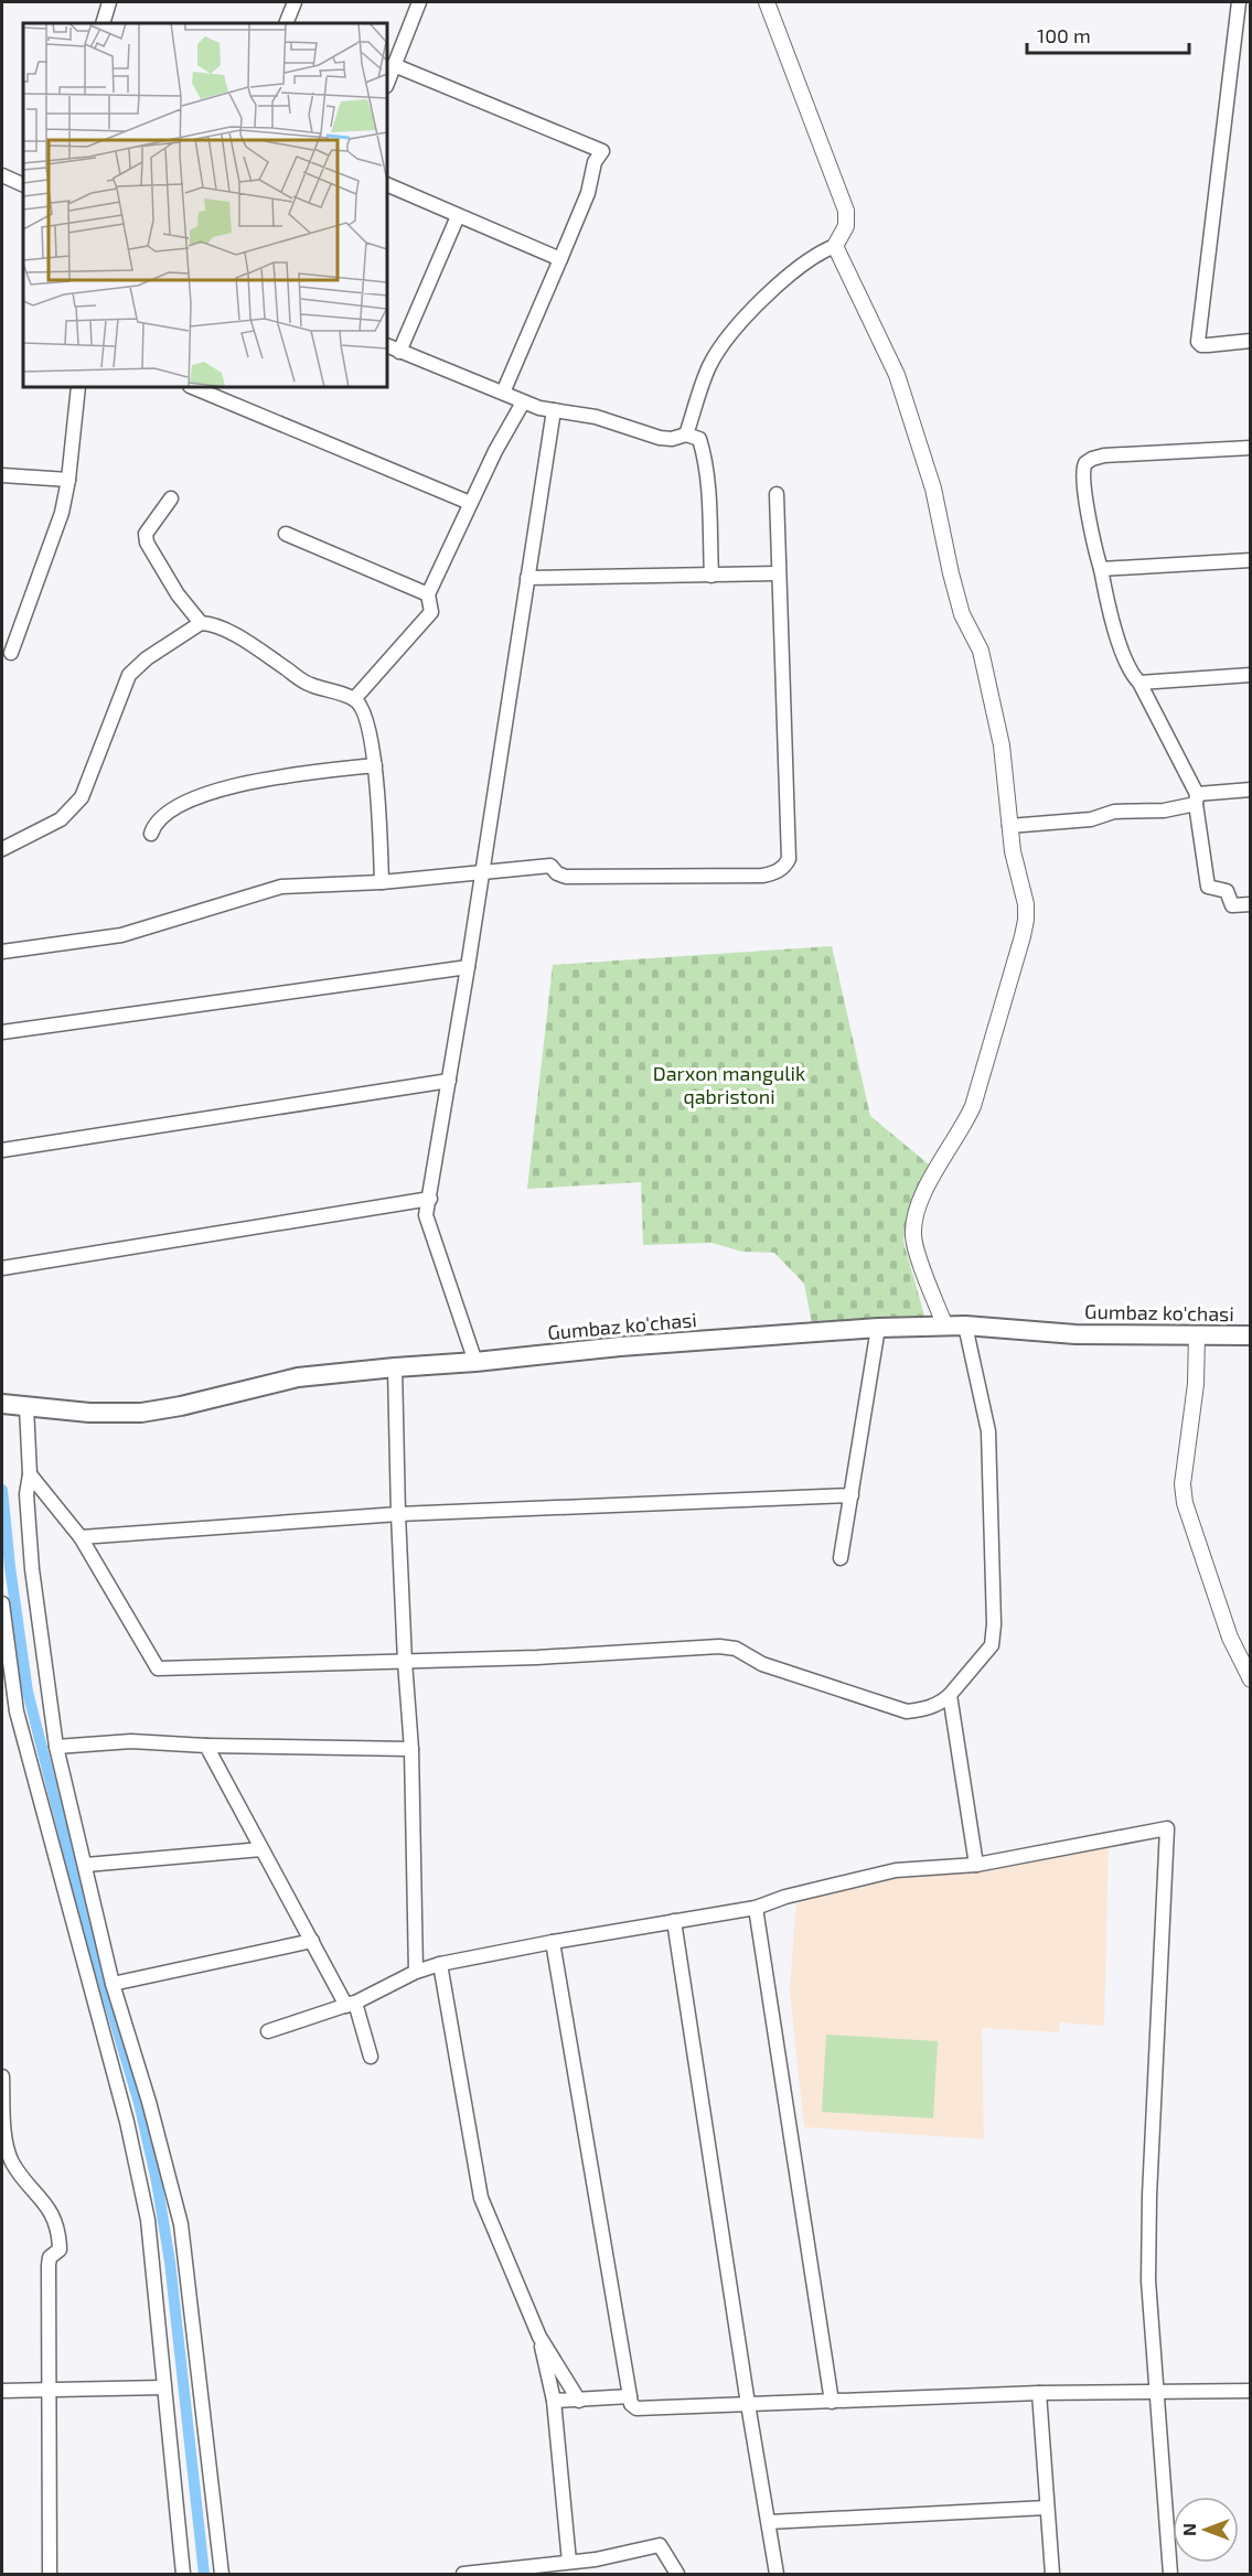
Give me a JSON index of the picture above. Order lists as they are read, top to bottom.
{
  "streets": {
    "main road": ["Gumbaz ko'chasi"]
  },
  "parks": ["Darxon mangulik qabristoni"],
  "scale_bar": "100 m",
  "north": "left"
}
